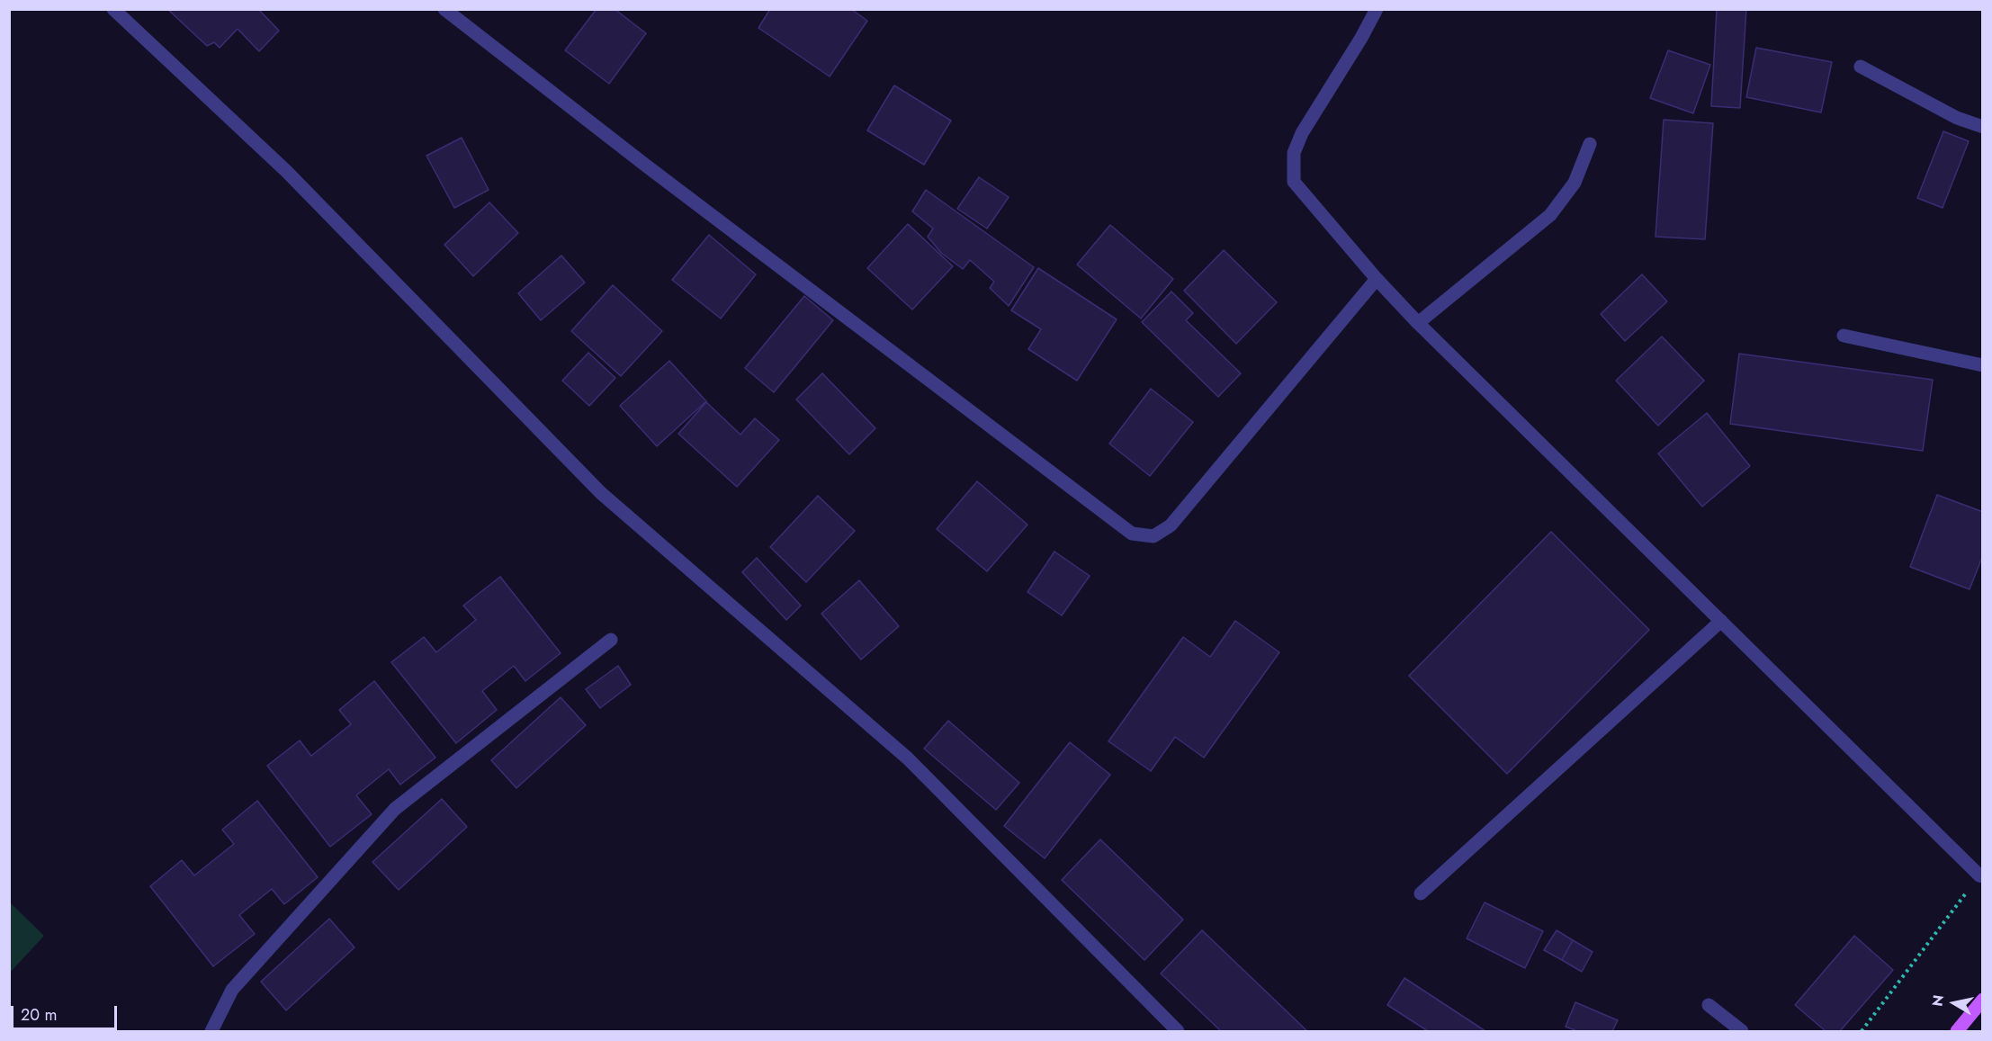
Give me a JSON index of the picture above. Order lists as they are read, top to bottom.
{
  "scale_bar": "20 m",
  "north": "left"
}
